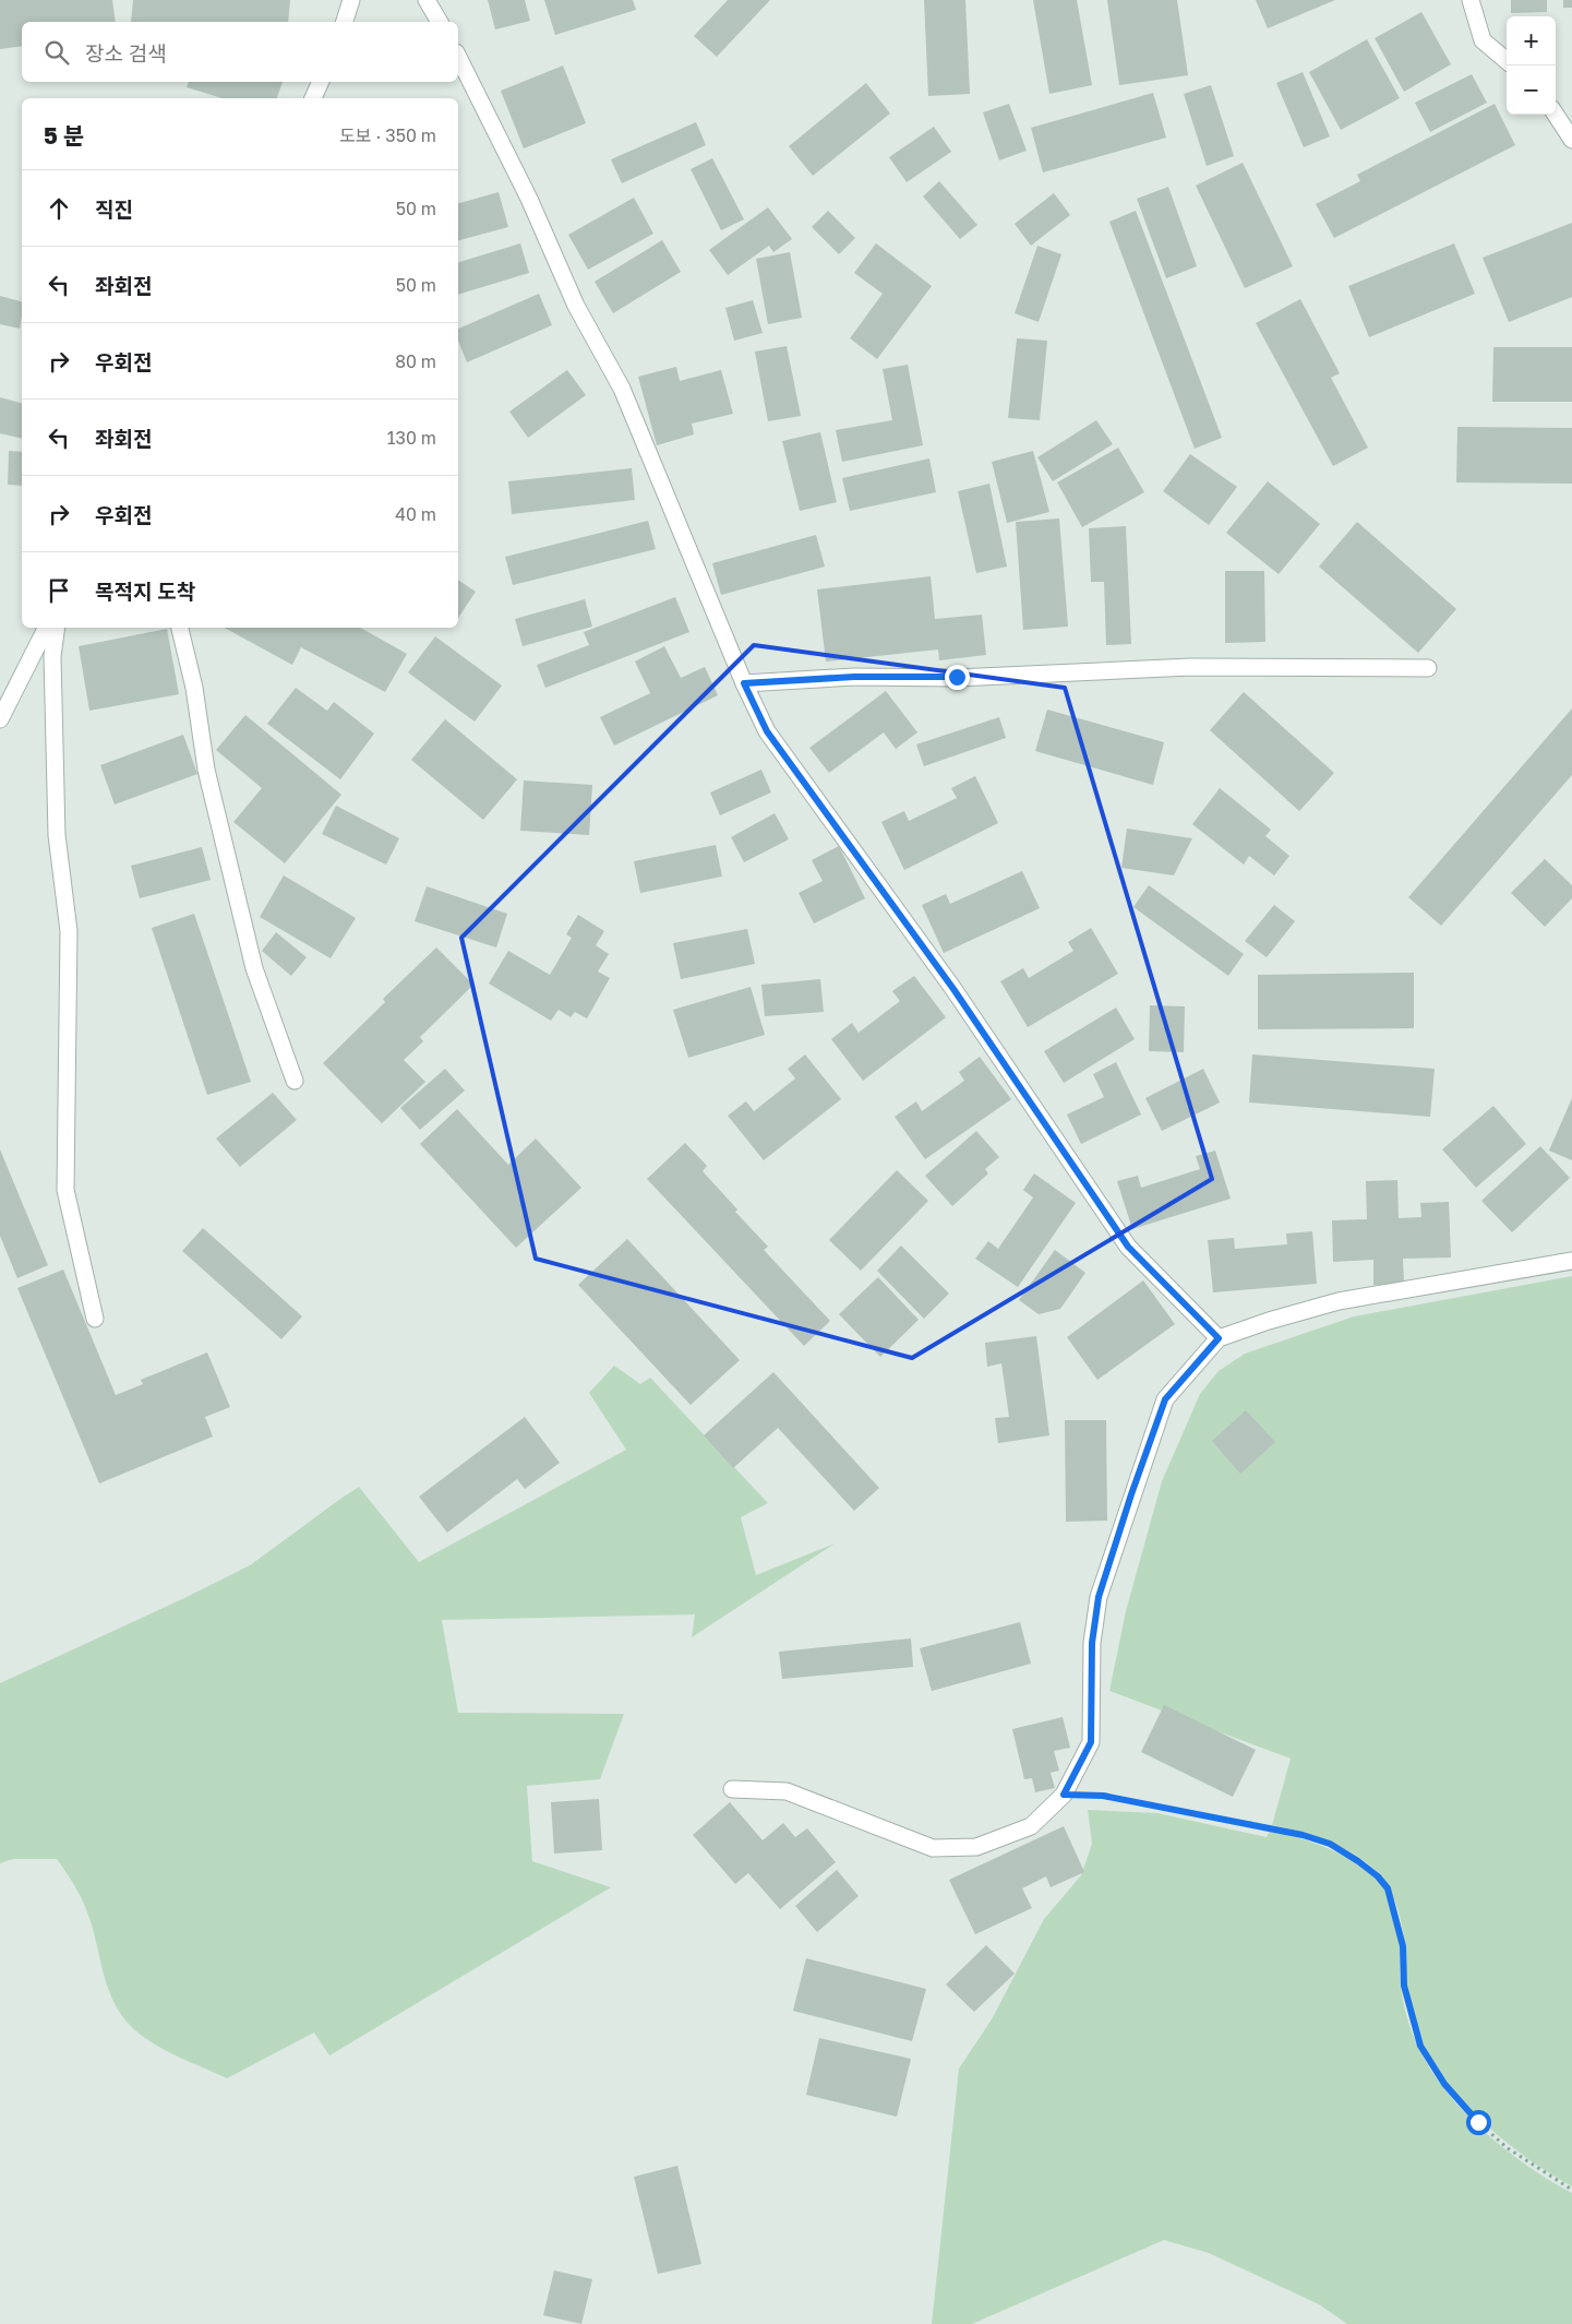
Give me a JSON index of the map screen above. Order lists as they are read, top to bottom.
{
  "page": {
    "map_buttons": ["+", "−"],
    "search": "장소 검색",
    "heading": ["5 분", "도보 · 350 m"],
    "list": [
      ["직진", "50 m"],
      ["좌회전", "50 m"],
      ["우회전", "80 m"],
      ["좌회전", "130 m"],
      ["우회전", "40 m"],
      "목적지 도착"
    ]
  }
}
